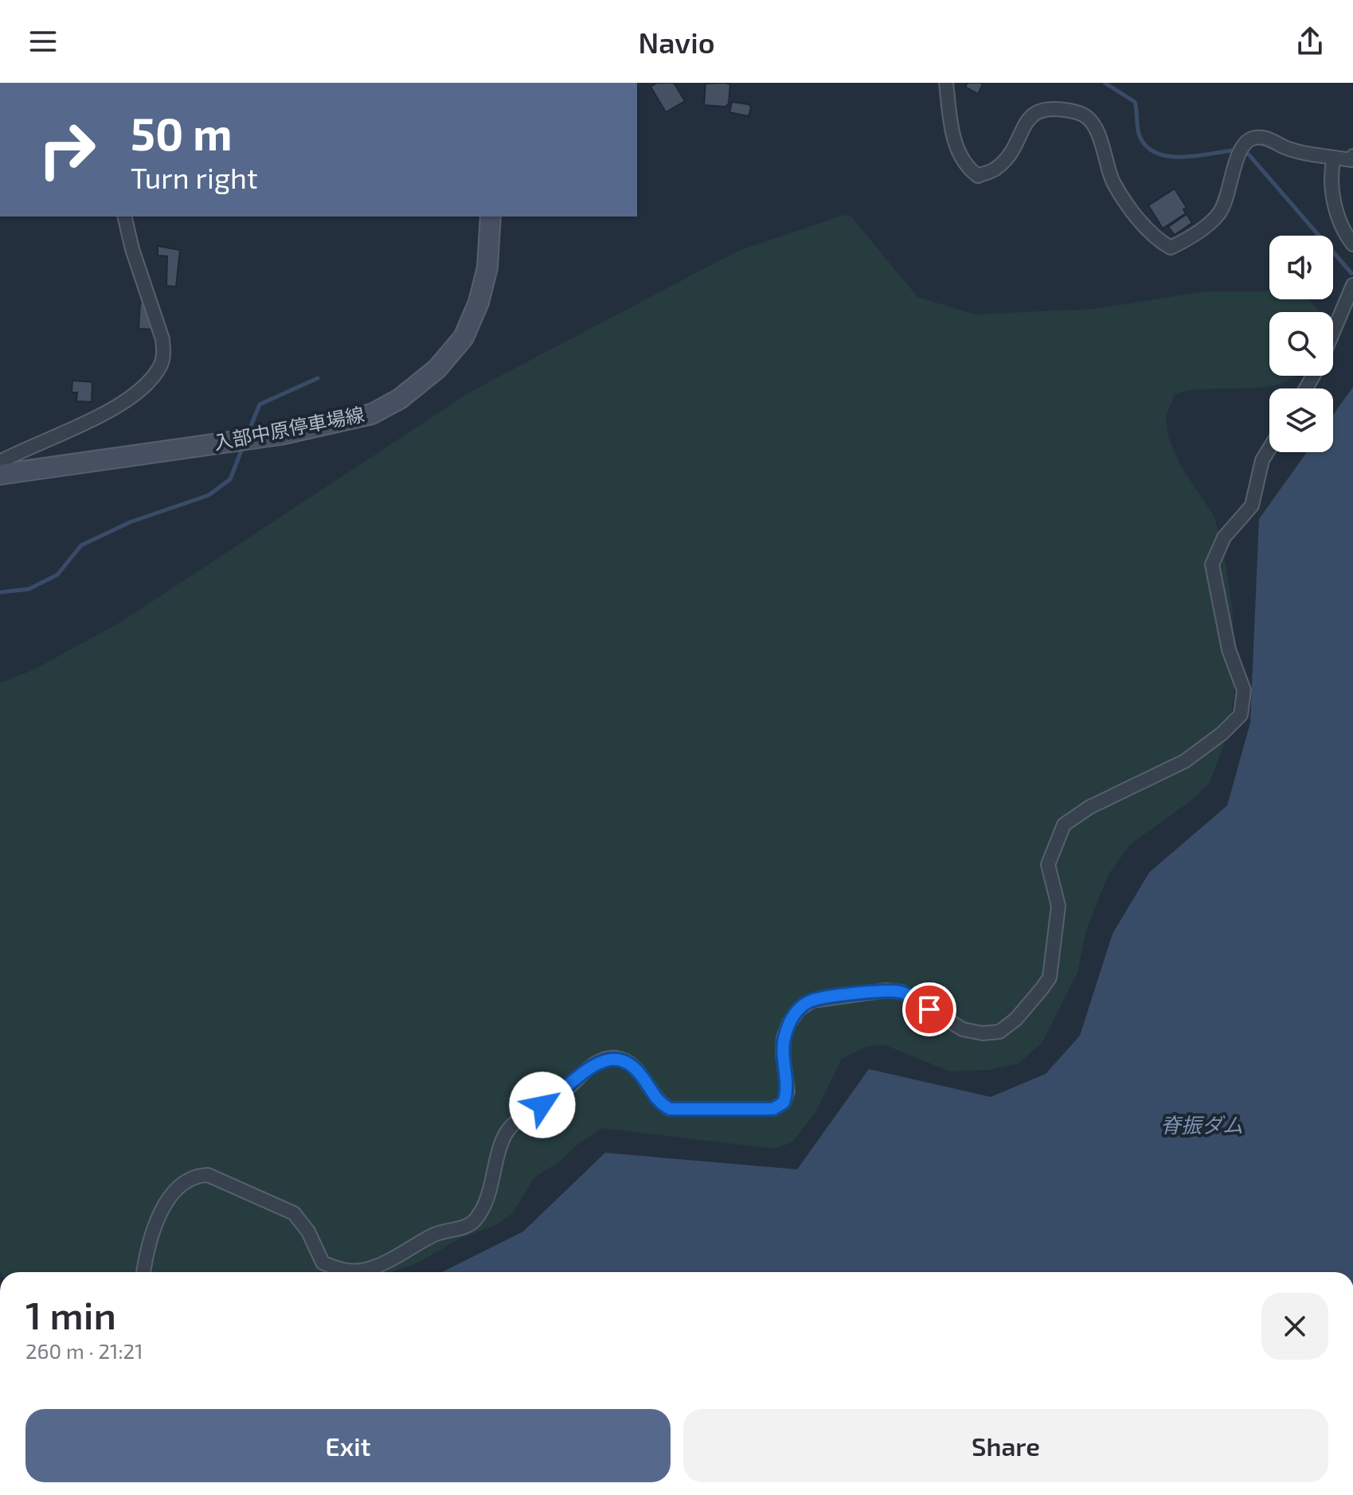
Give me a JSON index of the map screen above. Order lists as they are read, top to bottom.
{
  "streets": {
    "main road": ["入部中原停車場線"]
  },
  "water": ["脊振ダム"],
  "page": {
    "header": "Navio",
    "turn": ["50 m", "Turn right"],
    "heading": ["1 min", "260 m · 21:21"],
    "buttons": ["Exit", "Share"]
  }
}
